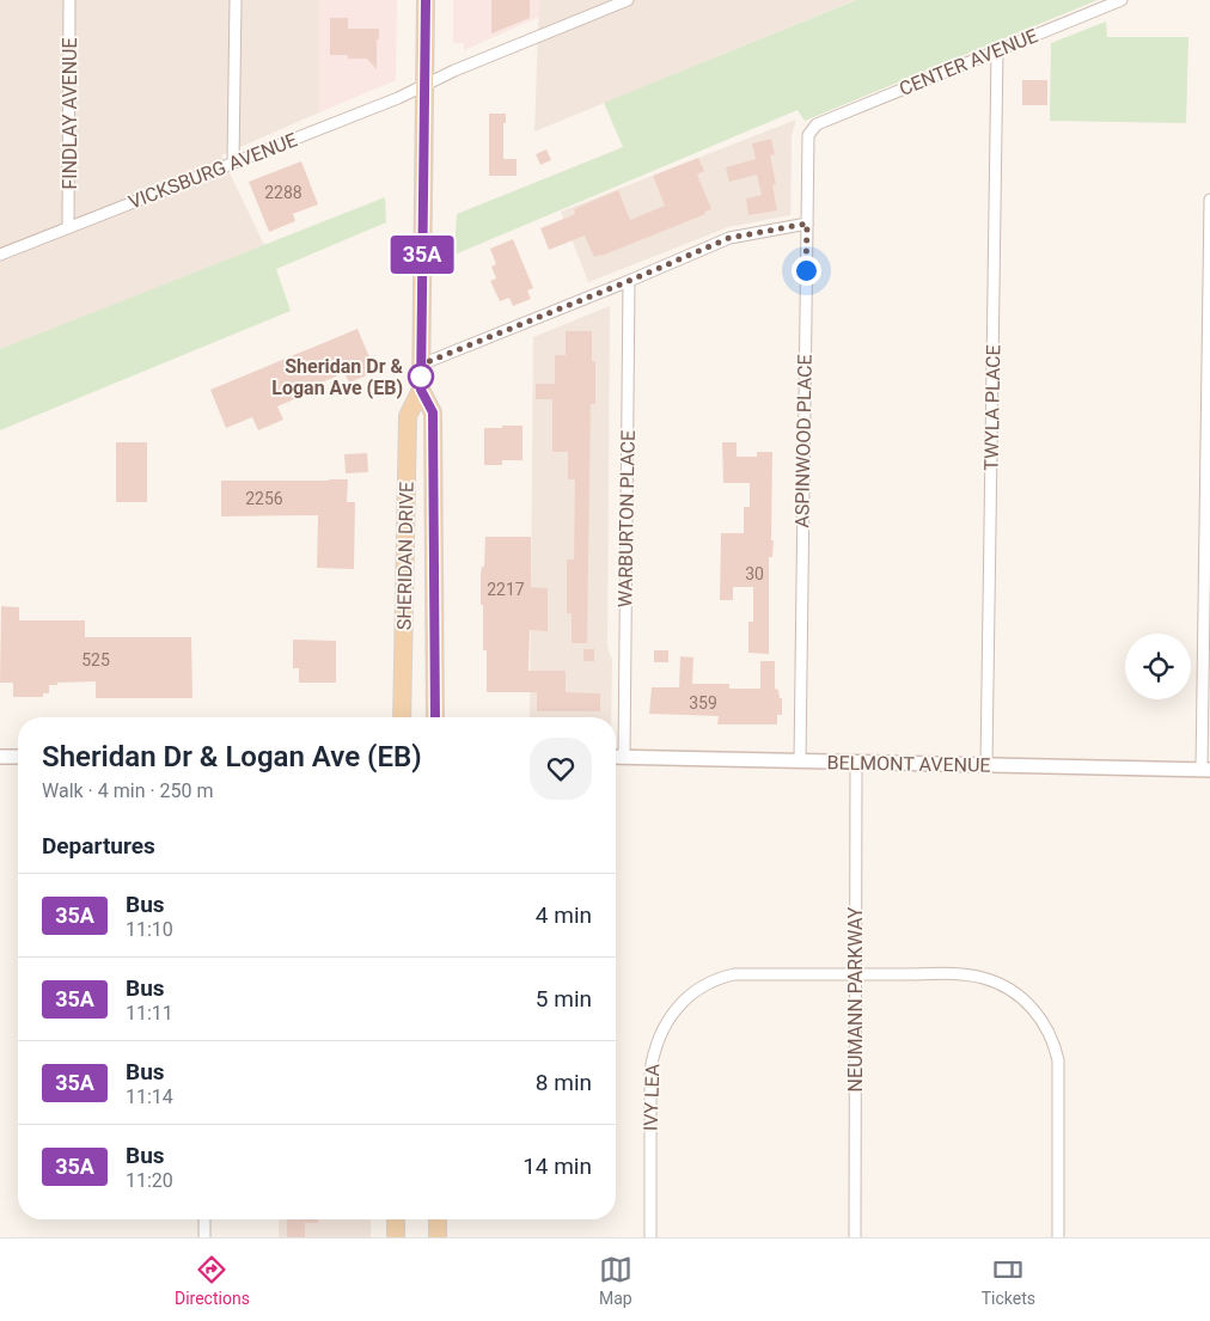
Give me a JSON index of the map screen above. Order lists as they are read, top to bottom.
{
  "streets": {
    "main road": ["SHERIDAN DRIVE"],
    "street": [
      "CENTER AVENUE",
      "FINDLAY AVENUE",
      "VICKSBURG AVENUE",
      "TWYLA PLACE",
      "ASPINWOOD PLACE",
      "WARBURTON PLACE",
      "BELMONT AVENUE",
      "NEUMANN PARKWAY",
      "IVY LEA"
    ]
  },
  "crossings": [
    ["CENTER AVENUE", "TWYLA PLACE"],
    ["CENTER AVENUE", "ASPINWOOD PLACE"],
    ["FINDLAY AVENUE", "VICKSBURG AVENUE"],
    ["VICKSBURG AVENUE", "SHERIDAN DRIVE"],
    ["TWYLA PLACE", "BELMONT AVENUE"],
    ["ASPINWOOD PLACE", "BELMONT AVENUE"],
    ["WARBURTON PLACE", "BELMONT AVENUE"],
    ["BELMONT AVENUE", "NEUMANN PARKWAY"],
    ["NEUMANN PARKWAY", "IVY LEA"]
  ],
  "places": ["Sheridan Dr & Logan Ave (EB)"],
  "lines": ["bus line 35A"],
  "house_numbers": [
    "2288",
    "2256",
    "30",
    "2217",
    "525",
    "359"
  ],
  "page": {
    "on_map": "35A",
    "heading": [
      ["Sheridan Dr & Logan Ave (EB)", "Walk · 4 min · 250 m"],
      "Departures"
    ],
    "list": [
      {
        "mark": "35A",
        "name": "Bus",
        "note": "11:10",
        "value": "4 min"
      },
      {
        "mark": "35A",
        "name": "Bus",
        "note": "11:11",
        "value": "5 min"
      },
      {
        "mark": "35A",
        "name": "Bus",
        "note": "11:14",
        "value": "8 min"
      },
      {
        "mark": "35A",
        "name": "Bus",
        "note": "11:20",
        "value": "14 min"
      }
    ],
    "tabs": ["Directions", "Map", "Tickets"]
  }
}
